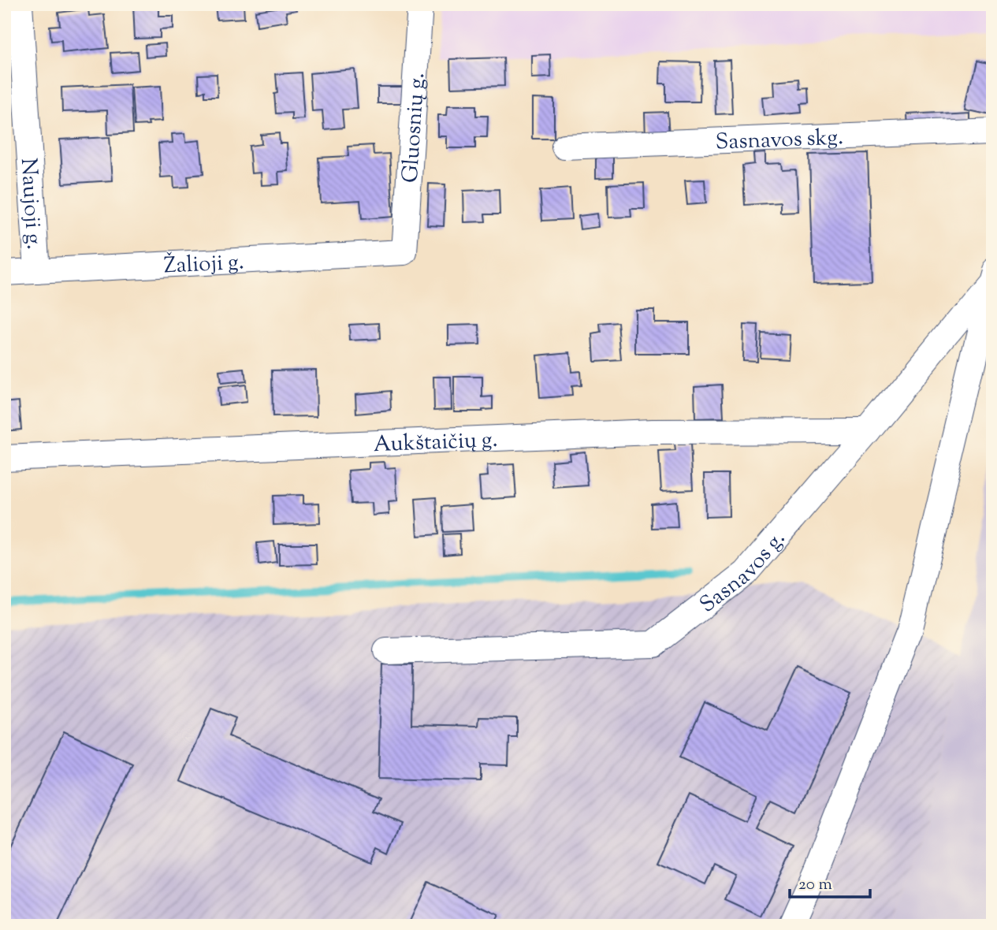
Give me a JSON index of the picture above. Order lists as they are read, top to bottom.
{
  "streets": {
    "street": [
      "Gluosnių g.",
      "Sasnavos skg.",
      "Naujoji g.",
      "Žalioji g.",
      "Aukštaičių g.",
      "Sasnavos g."
    ]
  },
  "crossings": [
    ["Gluosnių g.", "Žalioji g."],
    ["Naujoji g.", "Žalioji g."],
    ["Aukštaičių g.", "Sasnavos g."]
  ],
  "scale_bar": "20 m"
}
